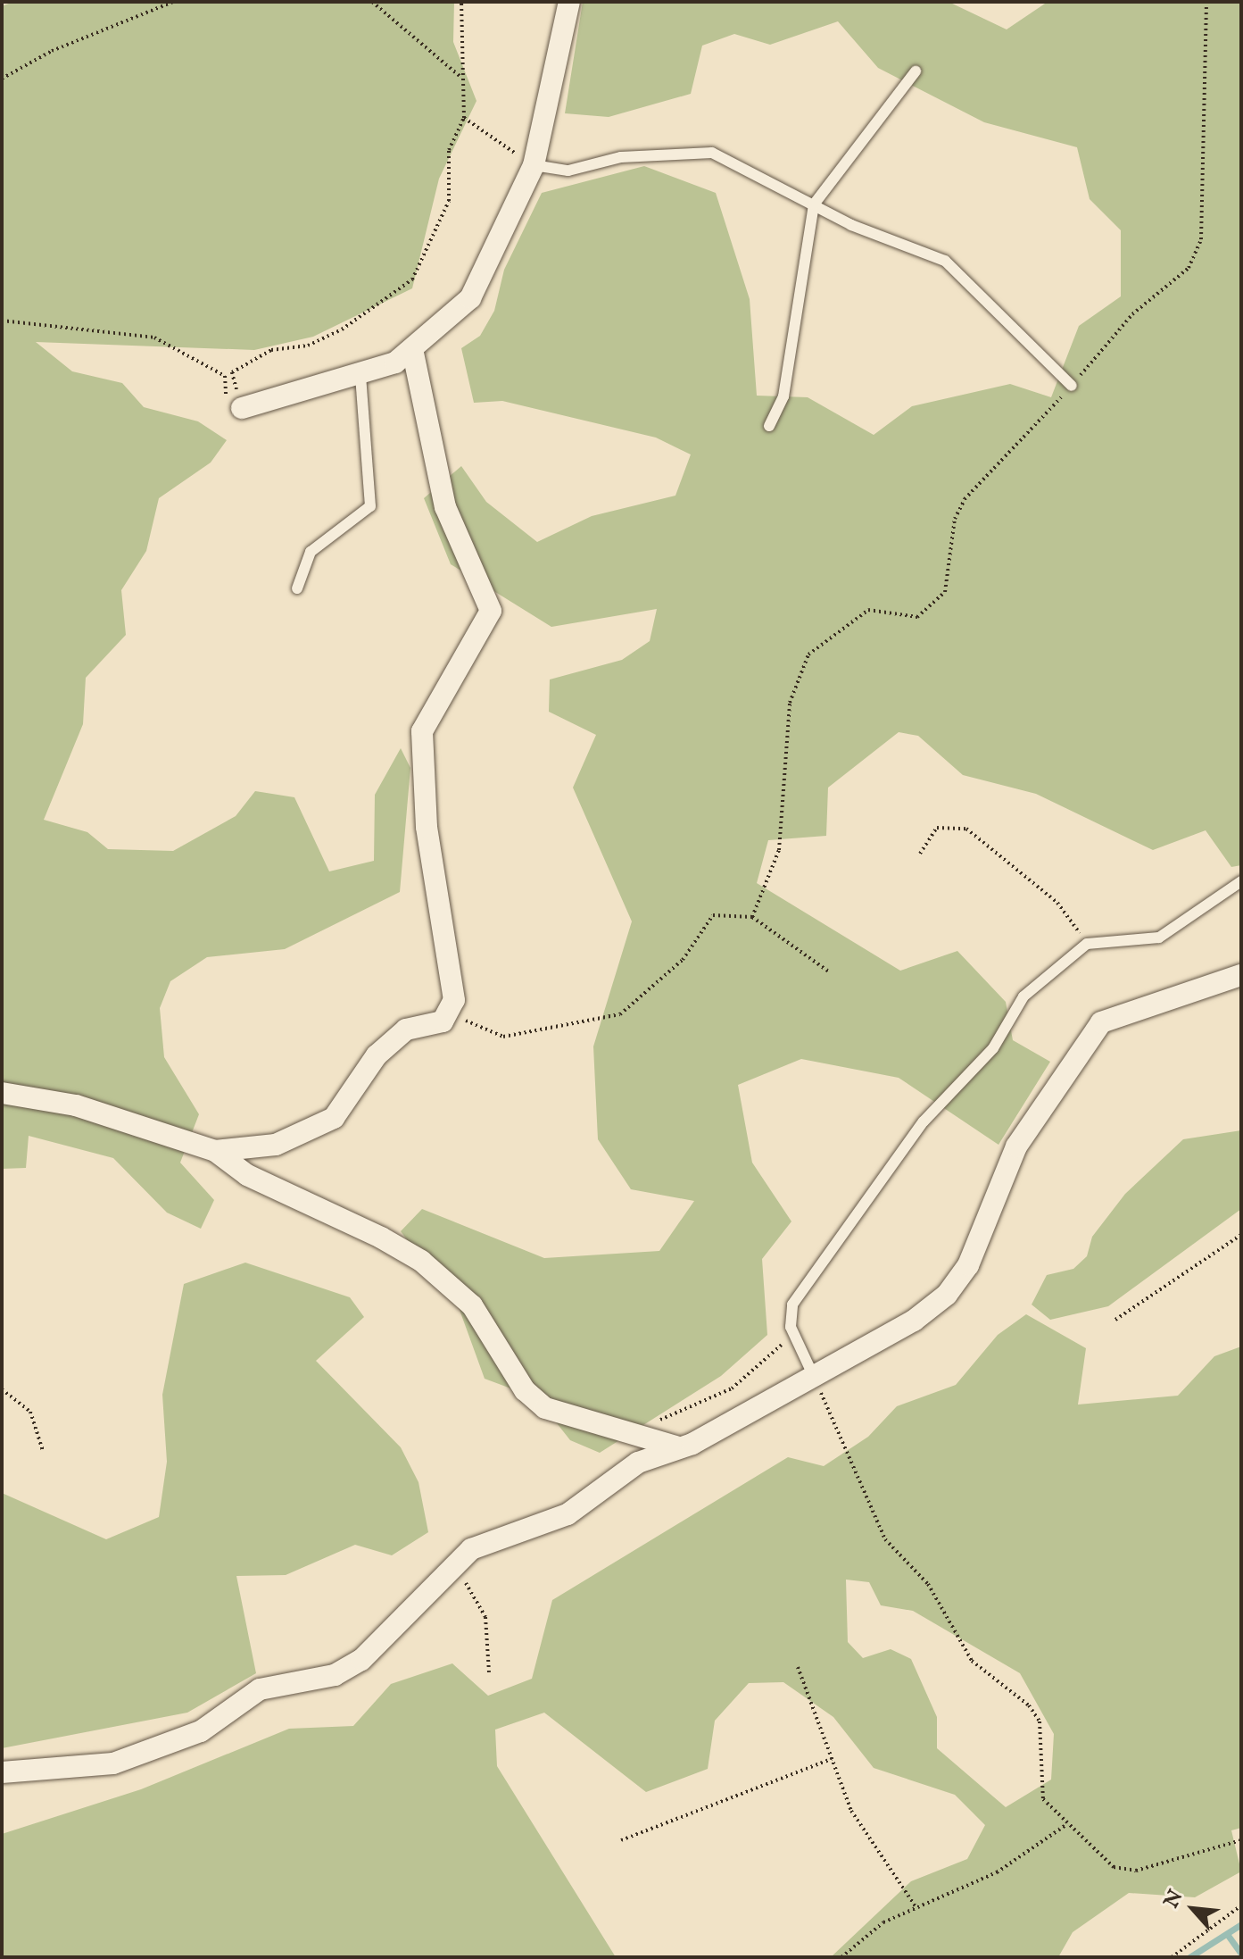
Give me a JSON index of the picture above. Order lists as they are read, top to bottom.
{
  "north": "top left"
}
